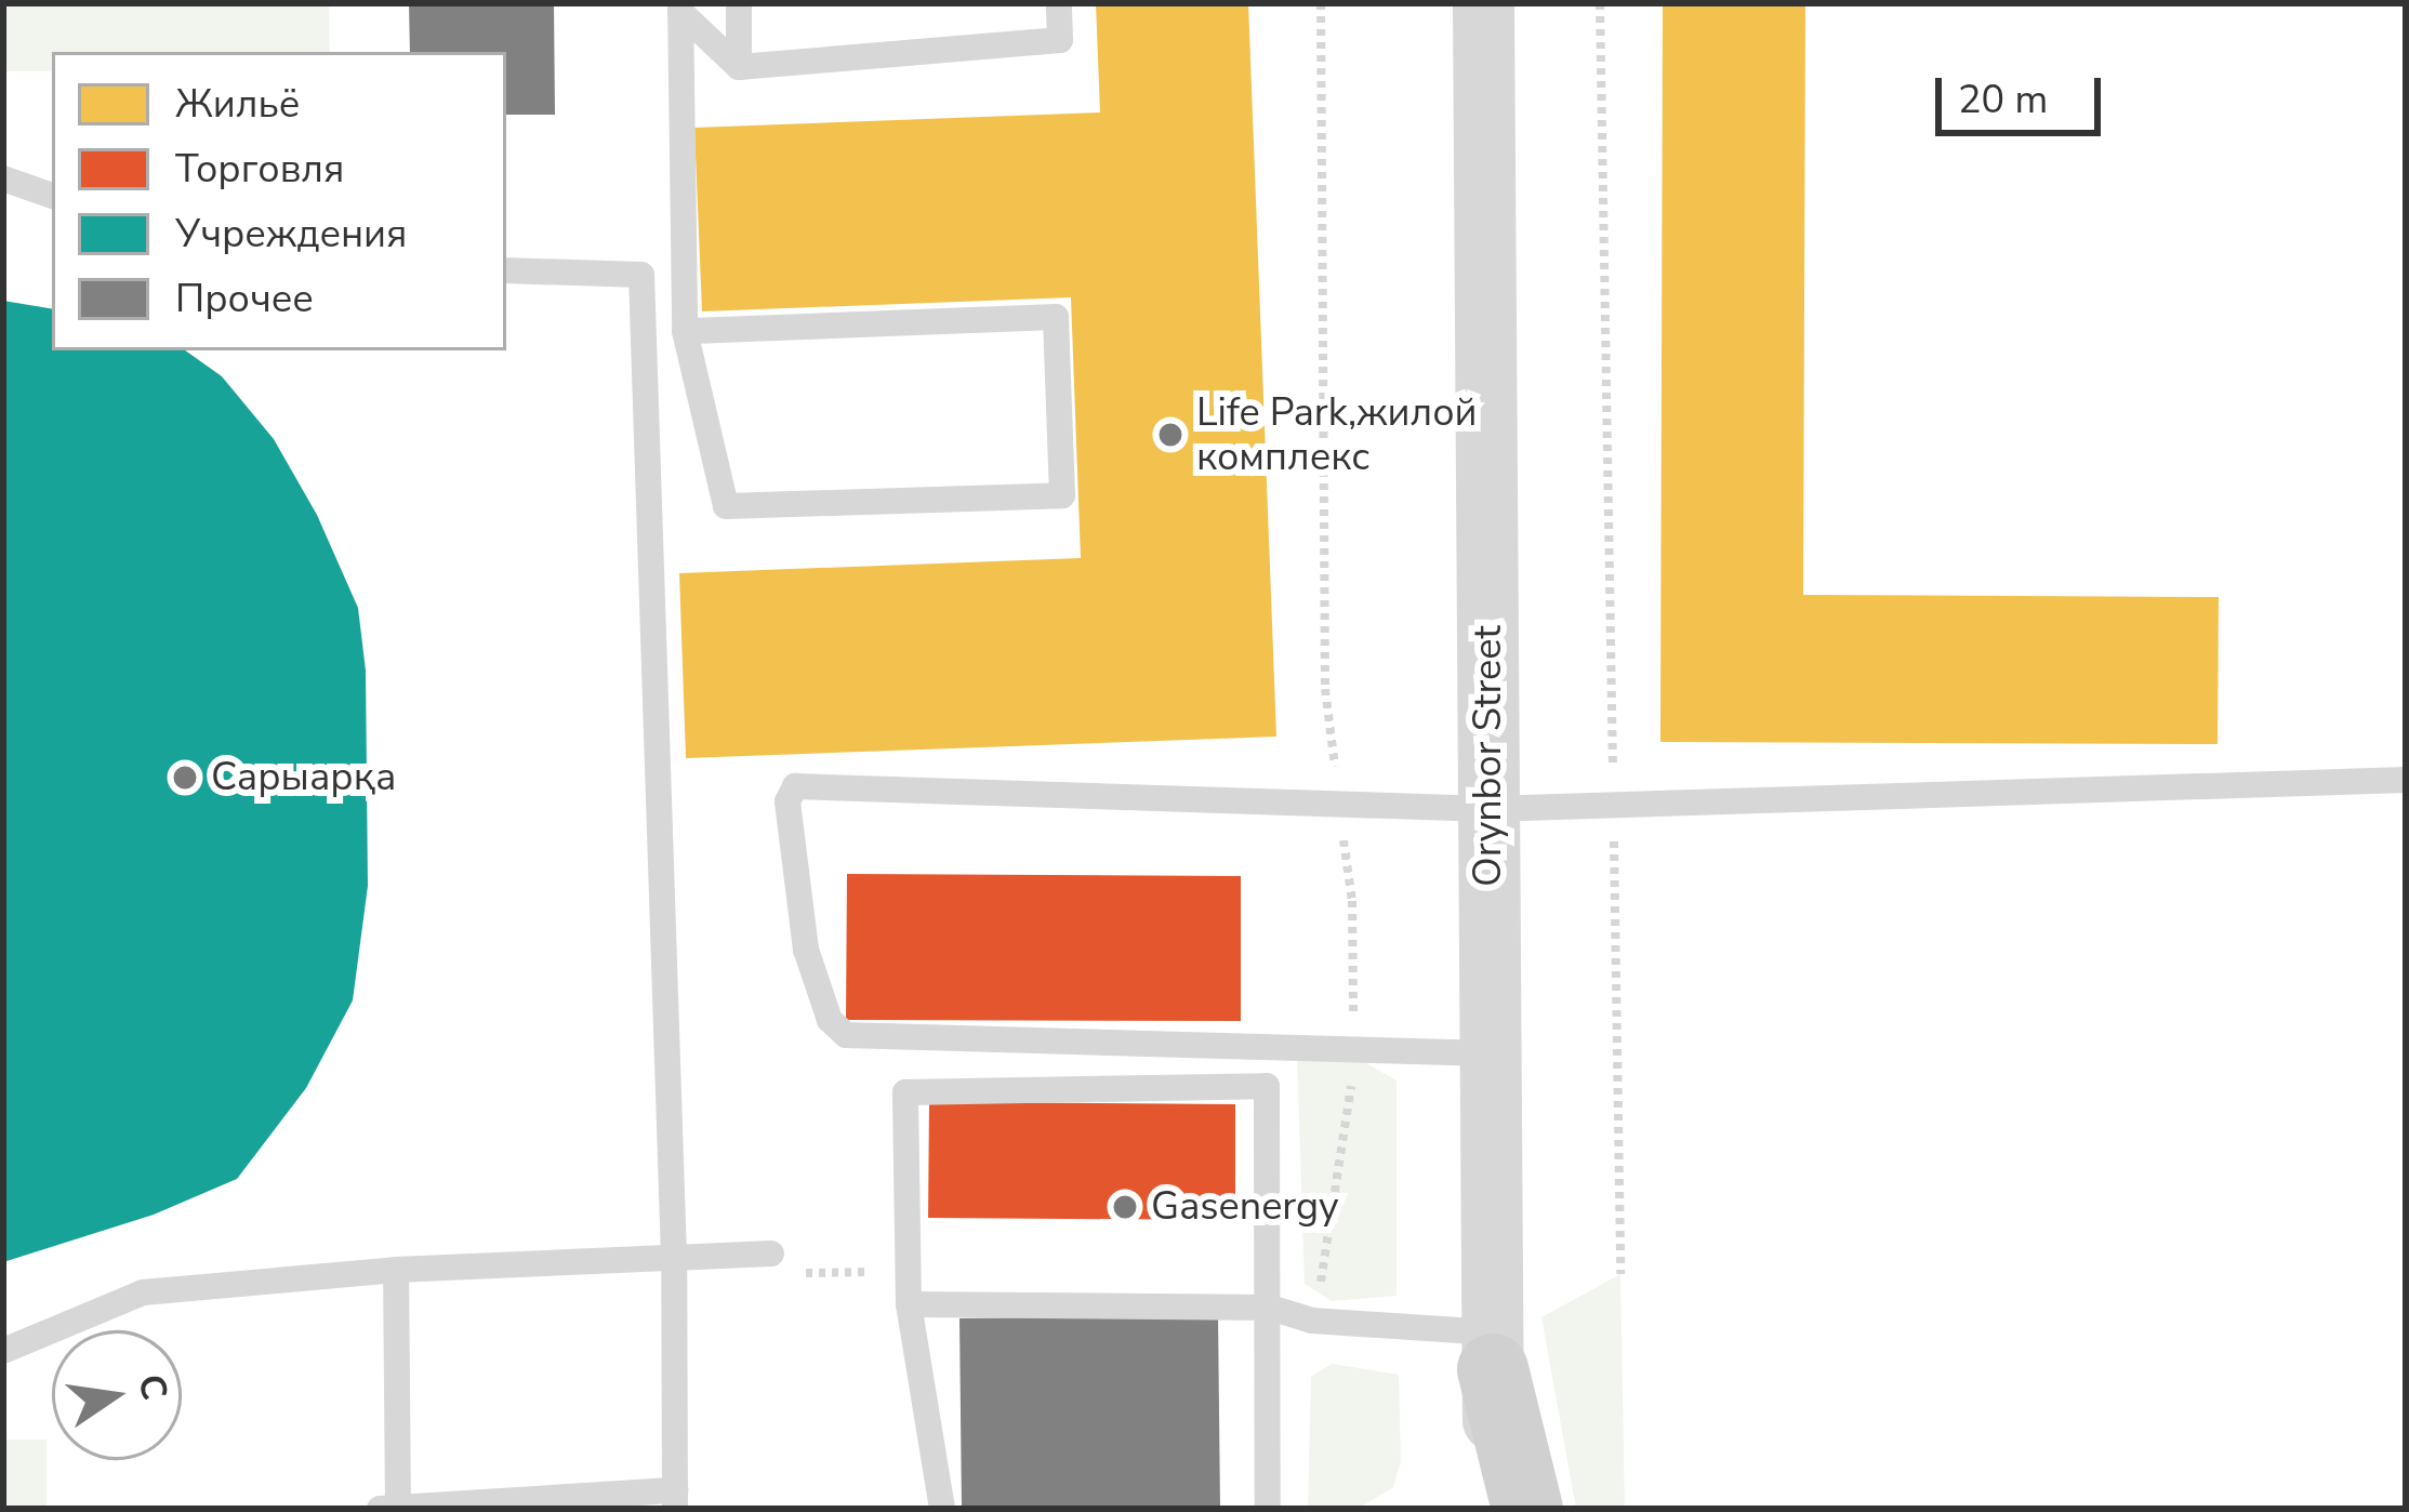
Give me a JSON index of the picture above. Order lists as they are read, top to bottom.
{
  "streets": {
    "street": ["Orynbor Street"]
  },
  "places": ["Life Park,жилой комплекс", "Сарыарқа", "Gasenergy"],
  "legend": [
    "Жильё",
    "Торговля",
    "Учреждения",
    "Прочее"
  ],
  "scale_bar": "20 m",
  "north": "right"
}
